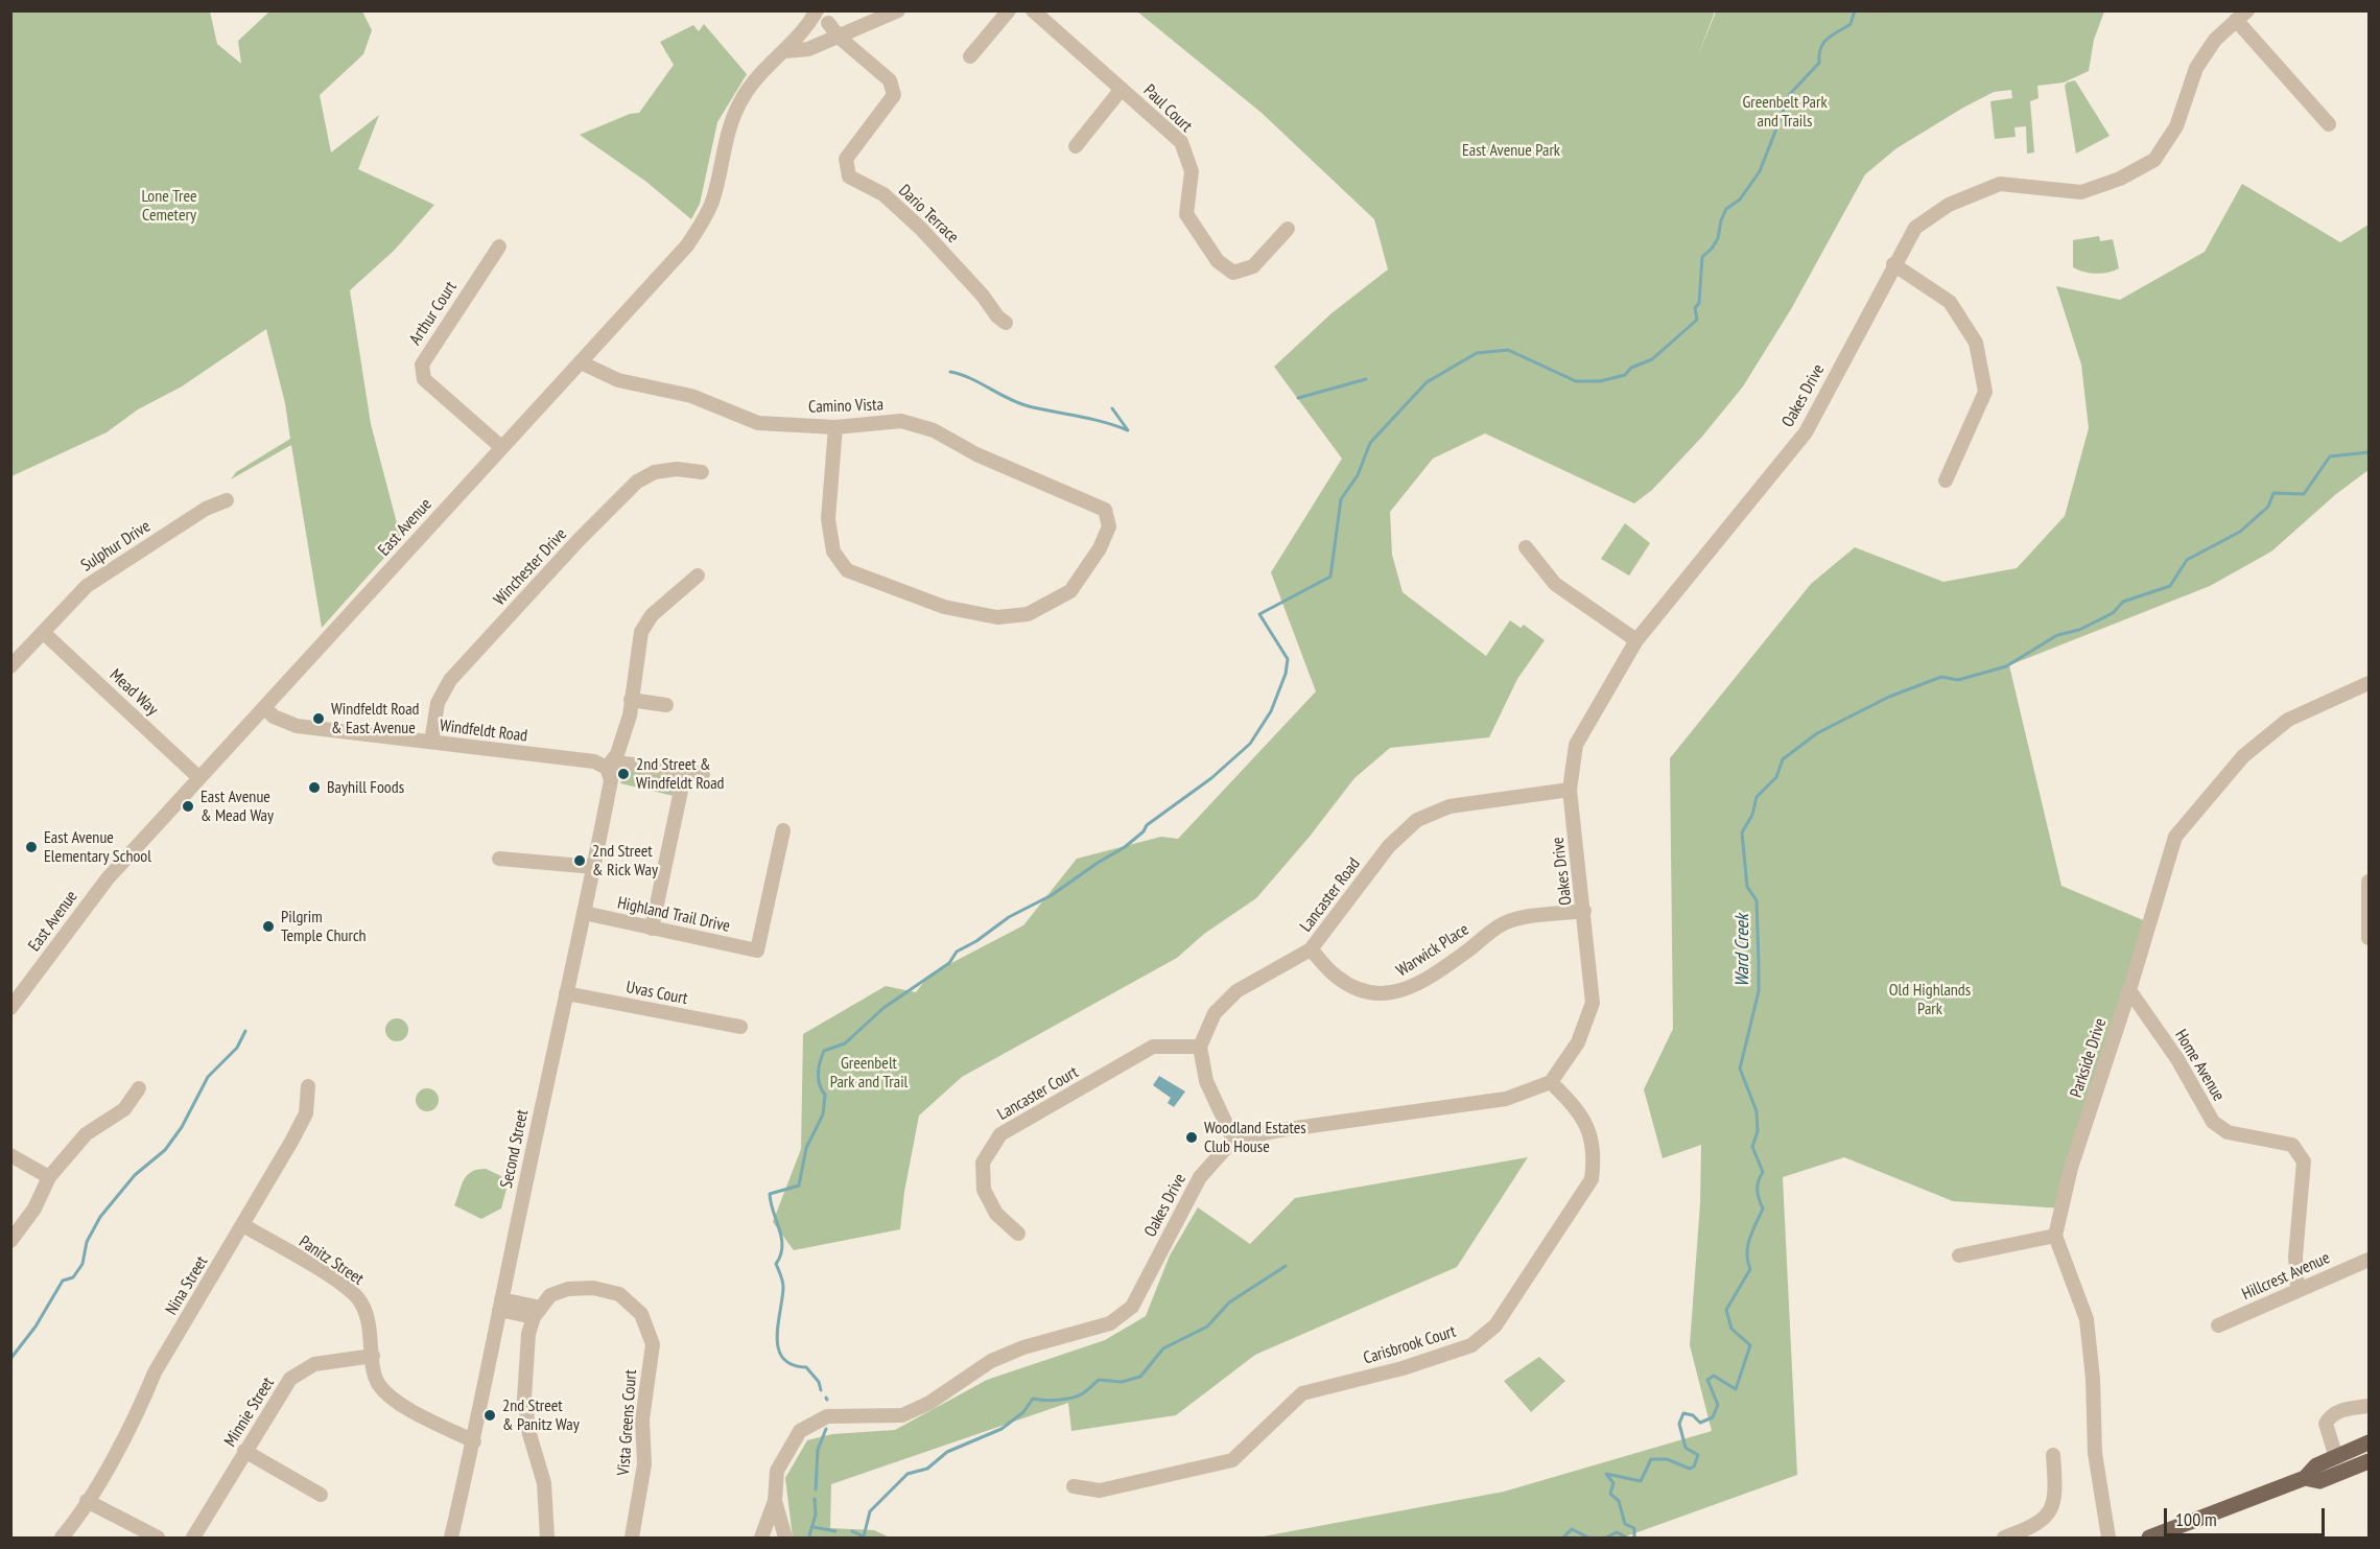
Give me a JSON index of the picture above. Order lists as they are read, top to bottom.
{
  "streets": {
    "street": [
      "Paul Court",
      "Dario Terrace",
      "Arthur Court",
      "Oakes Drive",
      "Camino Vista",
      "East Avenue",
      "Sulphur Drive",
      "Winchester Drive",
      "Mead Way",
      "Windfeldt Road",
      "Lancaster Road",
      "Highland Trail Drive",
      "Warwick Place",
      "Uvas Court",
      "Parkside Drive",
      "Home Avenue",
      "Lancaster Court",
      "Second Street",
      "Panitz Street",
      "Hillcrest Avenue",
      "Nina Street",
      "Carisbrook Court",
      "Minnie Street",
      "Vista Greens Court"
    ]
  },
  "crossings": [
    ["Dario Terrace", "East Avenue"],
    ["Arthur Court", "East Avenue"],
    ["Oakes Drive", "Lancaster Road"],
    ["Oakes Drive", "Warwick Place"],
    ["Oakes Drive", "Carisbrook Court"],
    ["Camino Vista", "East Avenue"],
    ["East Avenue", "Mead Way"],
    ["East Avenue", "Windfeldt Road"],
    ["Sulphur Drive", "Mead Way"],
    ["Winchester Drive", "Windfeldt Road"],
    ["Windfeldt Road", "Second Street"],
    ["Lancaster Road", "Warwick Place"],
    ["Lancaster Road", "Lancaster Court"],
    ["Highland Trail Drive", "Second Street"],
    ["Uvas Court", "Second Street"],
    ["Parkside Drive", "Home Avenue"],
    ["Home Avenue", "Hillcrest Avenue"],
    ["Second Street", "Panitz Street"],
    ["Panitz Street", "Nina Street"],
    ["Panitz Street", "Minnie Street"]
  ],
  "water": ["Ward Creek"],
  "parks": [
    "Greenbelt Park and Trails",
    "East Avenue Park",
    "Lone Tree Cemetery",
    "Old Highlands Park",
    "Greenbelt Park and Trail"
  ],
  "places": [
    "Windfeldt Road & East Avenue",
    "2nd Street & Windfeldt Road",
    "Bayhill Foods",
    "East Avenue & Mead Way",
    "East Avenue Elementary School",
    "2nd Street & Rick Way",
    "Pilgrim Temple Church",
    "Woodland Estates Club House",
    "2nd Street & Panitz Way"
  ],
  "scale_bar": "100 m"
}
